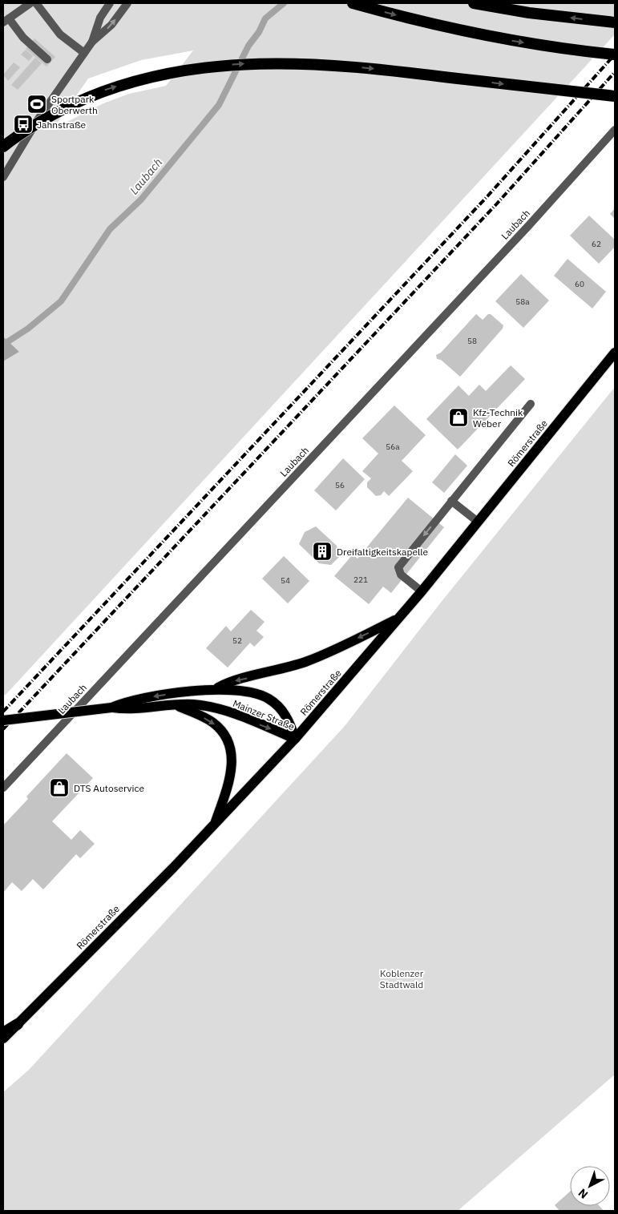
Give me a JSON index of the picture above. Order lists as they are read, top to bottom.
{
  "streets": {
    "main road": ["Römerstraße", "Mainzer Straße"],
    "street": ["Laubach"]
  },
  "crossings": [
    ["Römerstraße", "Mainzer Straße"]
  ],
  "water": ["Laubach"],
  "parks": ["Koblenzer Stadtwald"],
  "places": {
    "sports": ["Sportpark Oberwerth"],
    "bus stop": ["Jahnstraße"],
    "shop": ["Kfz-Technik Weber", "DTS Autoservice"],
    "building": ["Dreifaltigkeitskapelle"]
  },
  "house_numbers": [
    "62",
    "60",
    "58a",
    "58",
    "56a",
    "56",
    "221",
    "54",
    "52"
  ],
  "north": "bottom left"
}
